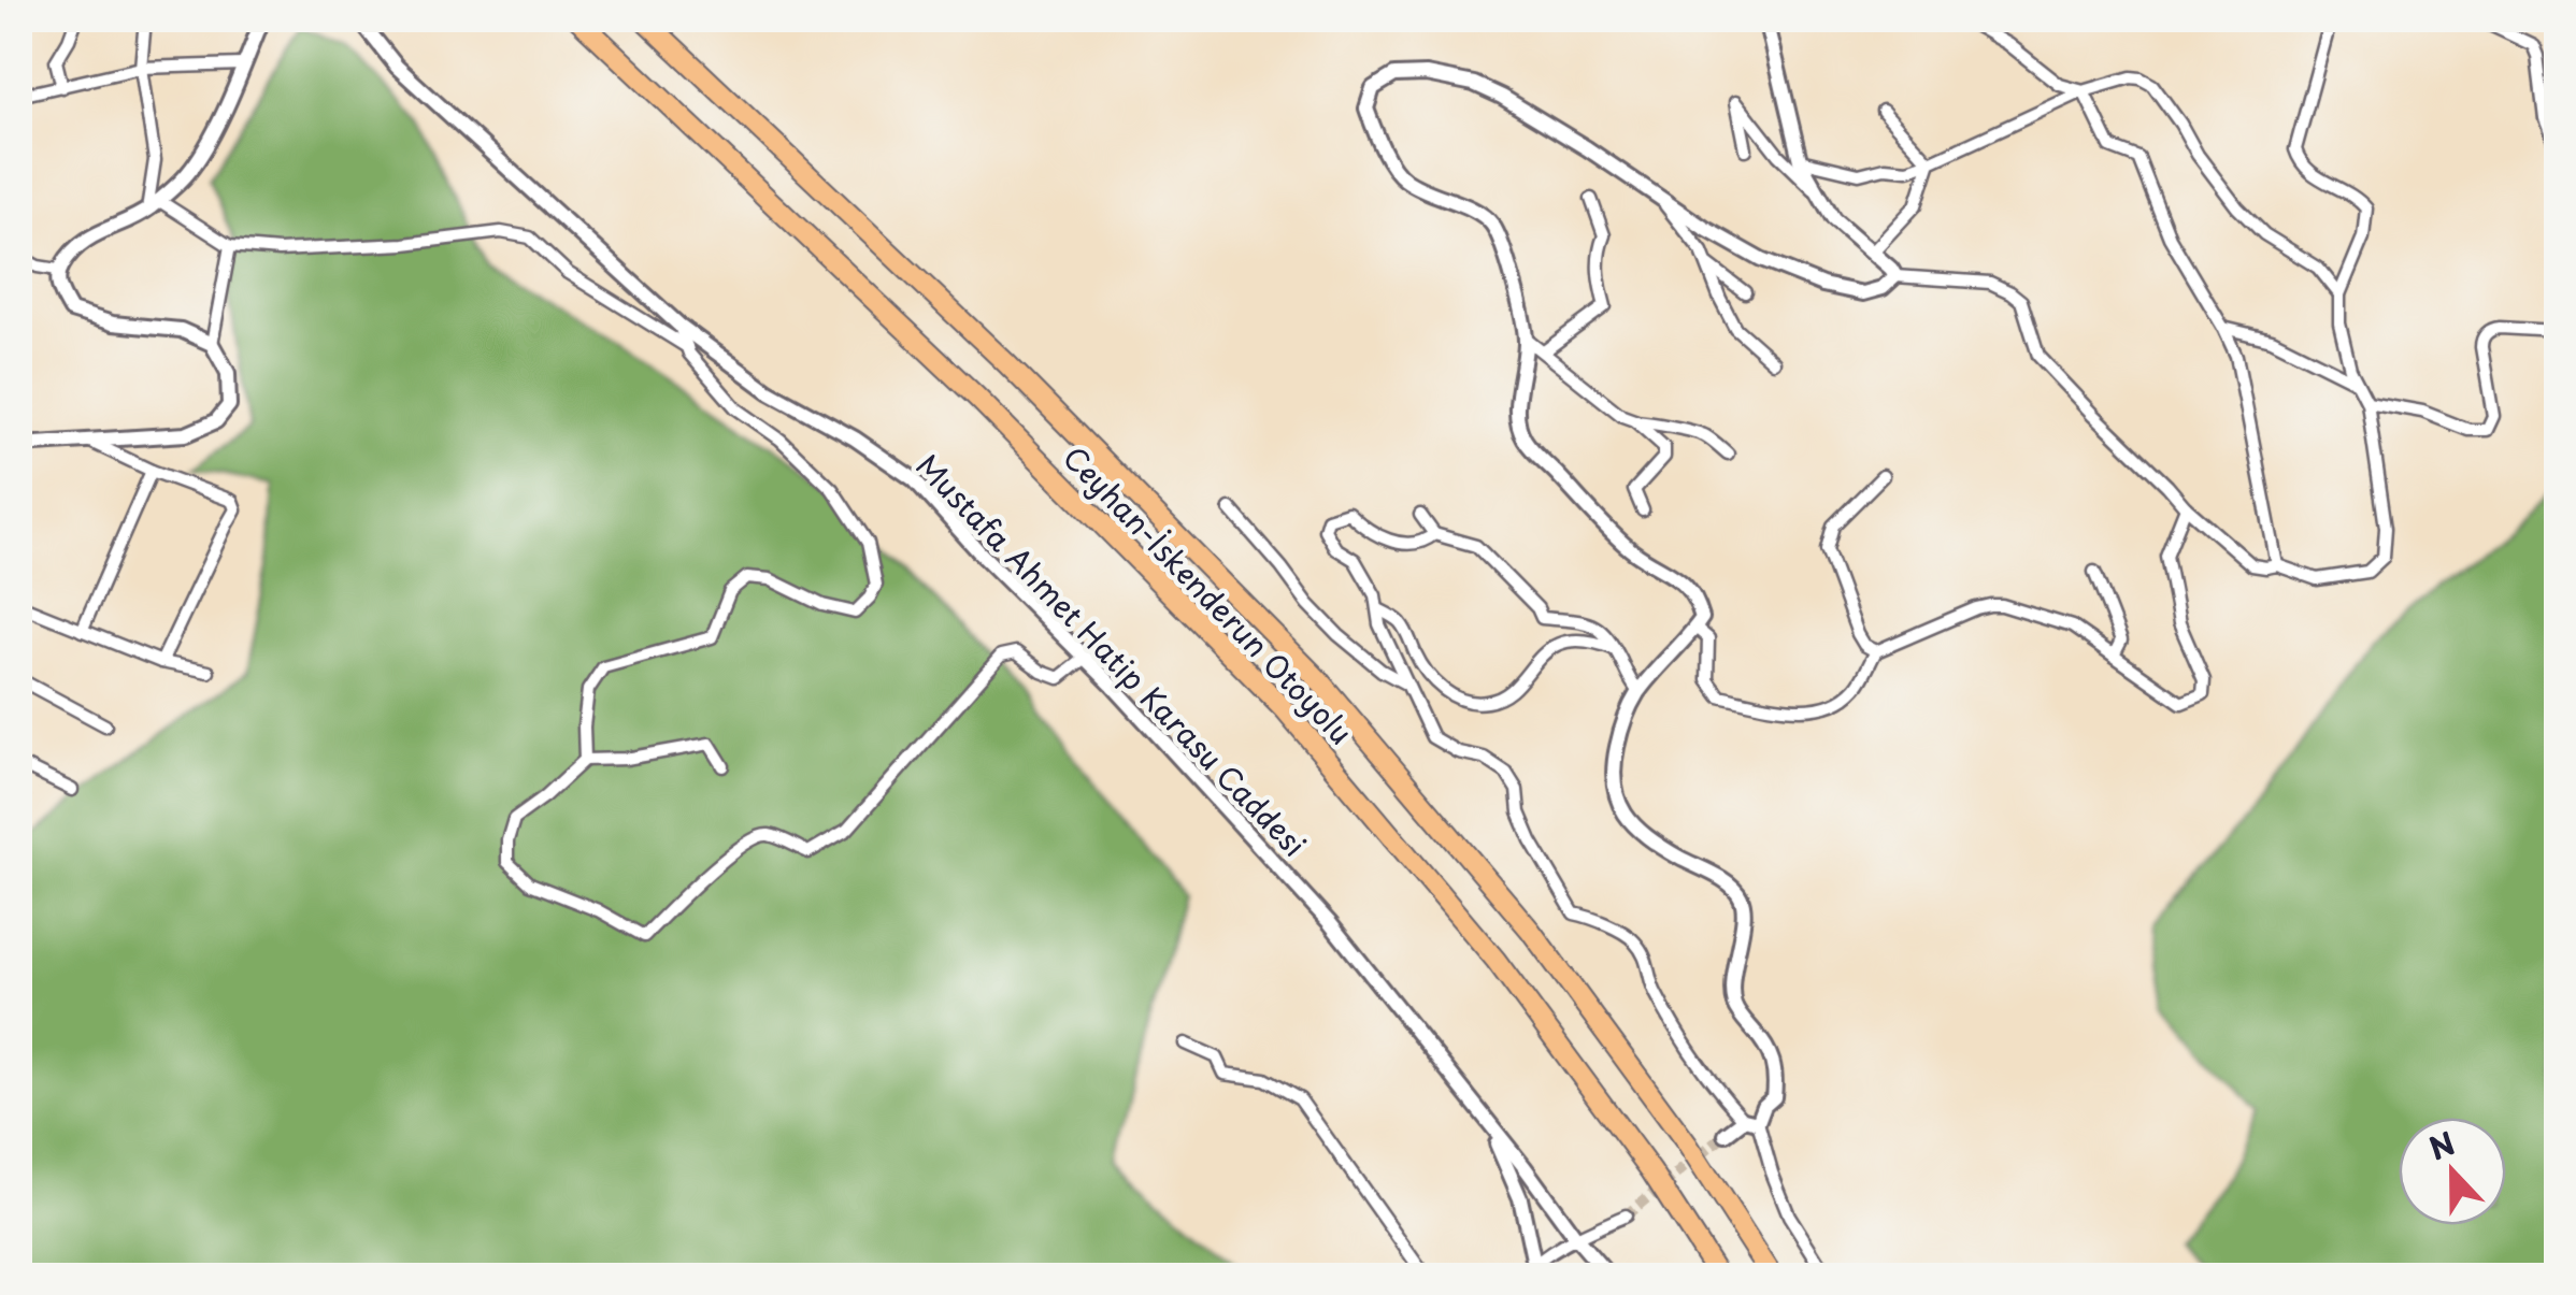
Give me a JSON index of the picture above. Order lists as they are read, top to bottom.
{
  "streets": {
    "highway": ["Ceyhan-İskenderun Otoyolu"],
    "street": ["Mustafa Ahmet Hatip Karasu Caddesi"]
  },
  "north": "top"
}
